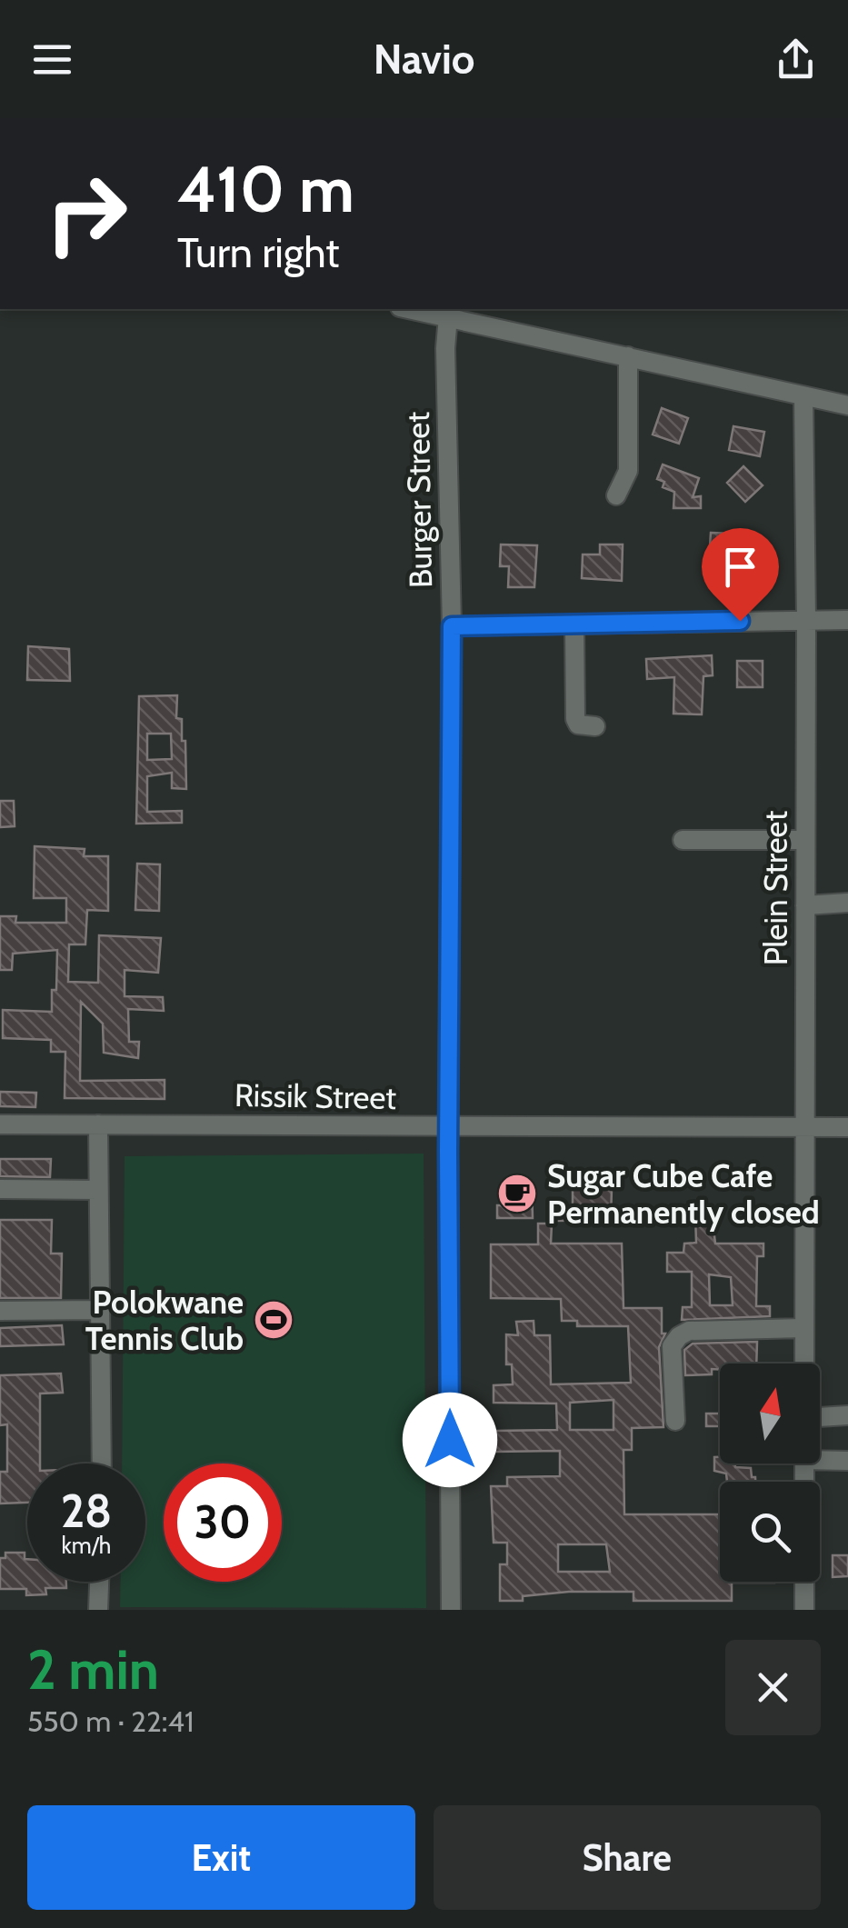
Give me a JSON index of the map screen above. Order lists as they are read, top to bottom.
{
  "streets": {
    "street": ["Burger Street", "Plein Street", "Rissik Street"]
  },
  "crossings": [
    ["Burger Street", "Rissik Street"],
    ["Plein Street", "Rissik Street"]
  ],
  "places": {
    "cafe": ["Sugar Cube Cafe Permanently closed"],
    "sports": ["Polokwane Tennis Club"]
  },
  "north": "top",
  "page": {
    "header": "Navio",
    "turn": ["410 m", "Turn right"],
    "speed": "28 km/h",
    "limit": "30",
    "heading": ["2 min", "550 m · 22:41"],
    "buttons": ["Exit", "Share"]
  }
}
